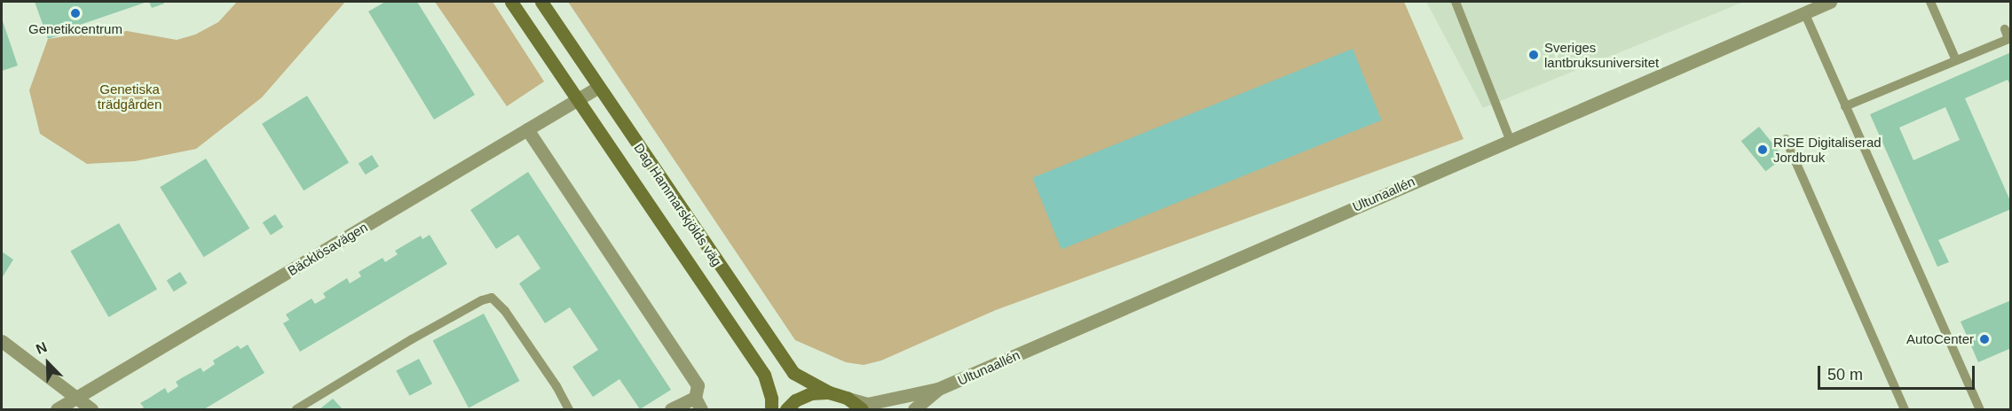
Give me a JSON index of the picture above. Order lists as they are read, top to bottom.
{
  "streets": {
    "main road": ["Dag Hammarskjölds väg"],
    "street": ["Ultunaallén", "Bäcklösavägen"]
  },
  "crossings": [
    ["Ultunaallén", "Dag Hammarskjölds väg"],
    ["Dag Hammarskjölds väg", "Bäcklösavägen"]
  ],
  "parks": ["Genetiska trädgården"],
  "places": [
    "Genetikcentrum",
    "Sveriges lantbruksuniversitet",
    "RISE Digitaliserad Jordbruk",
    "AutoCenter"
  ],
  "scale_bar": "50 m",
  "north": "top left"
}
